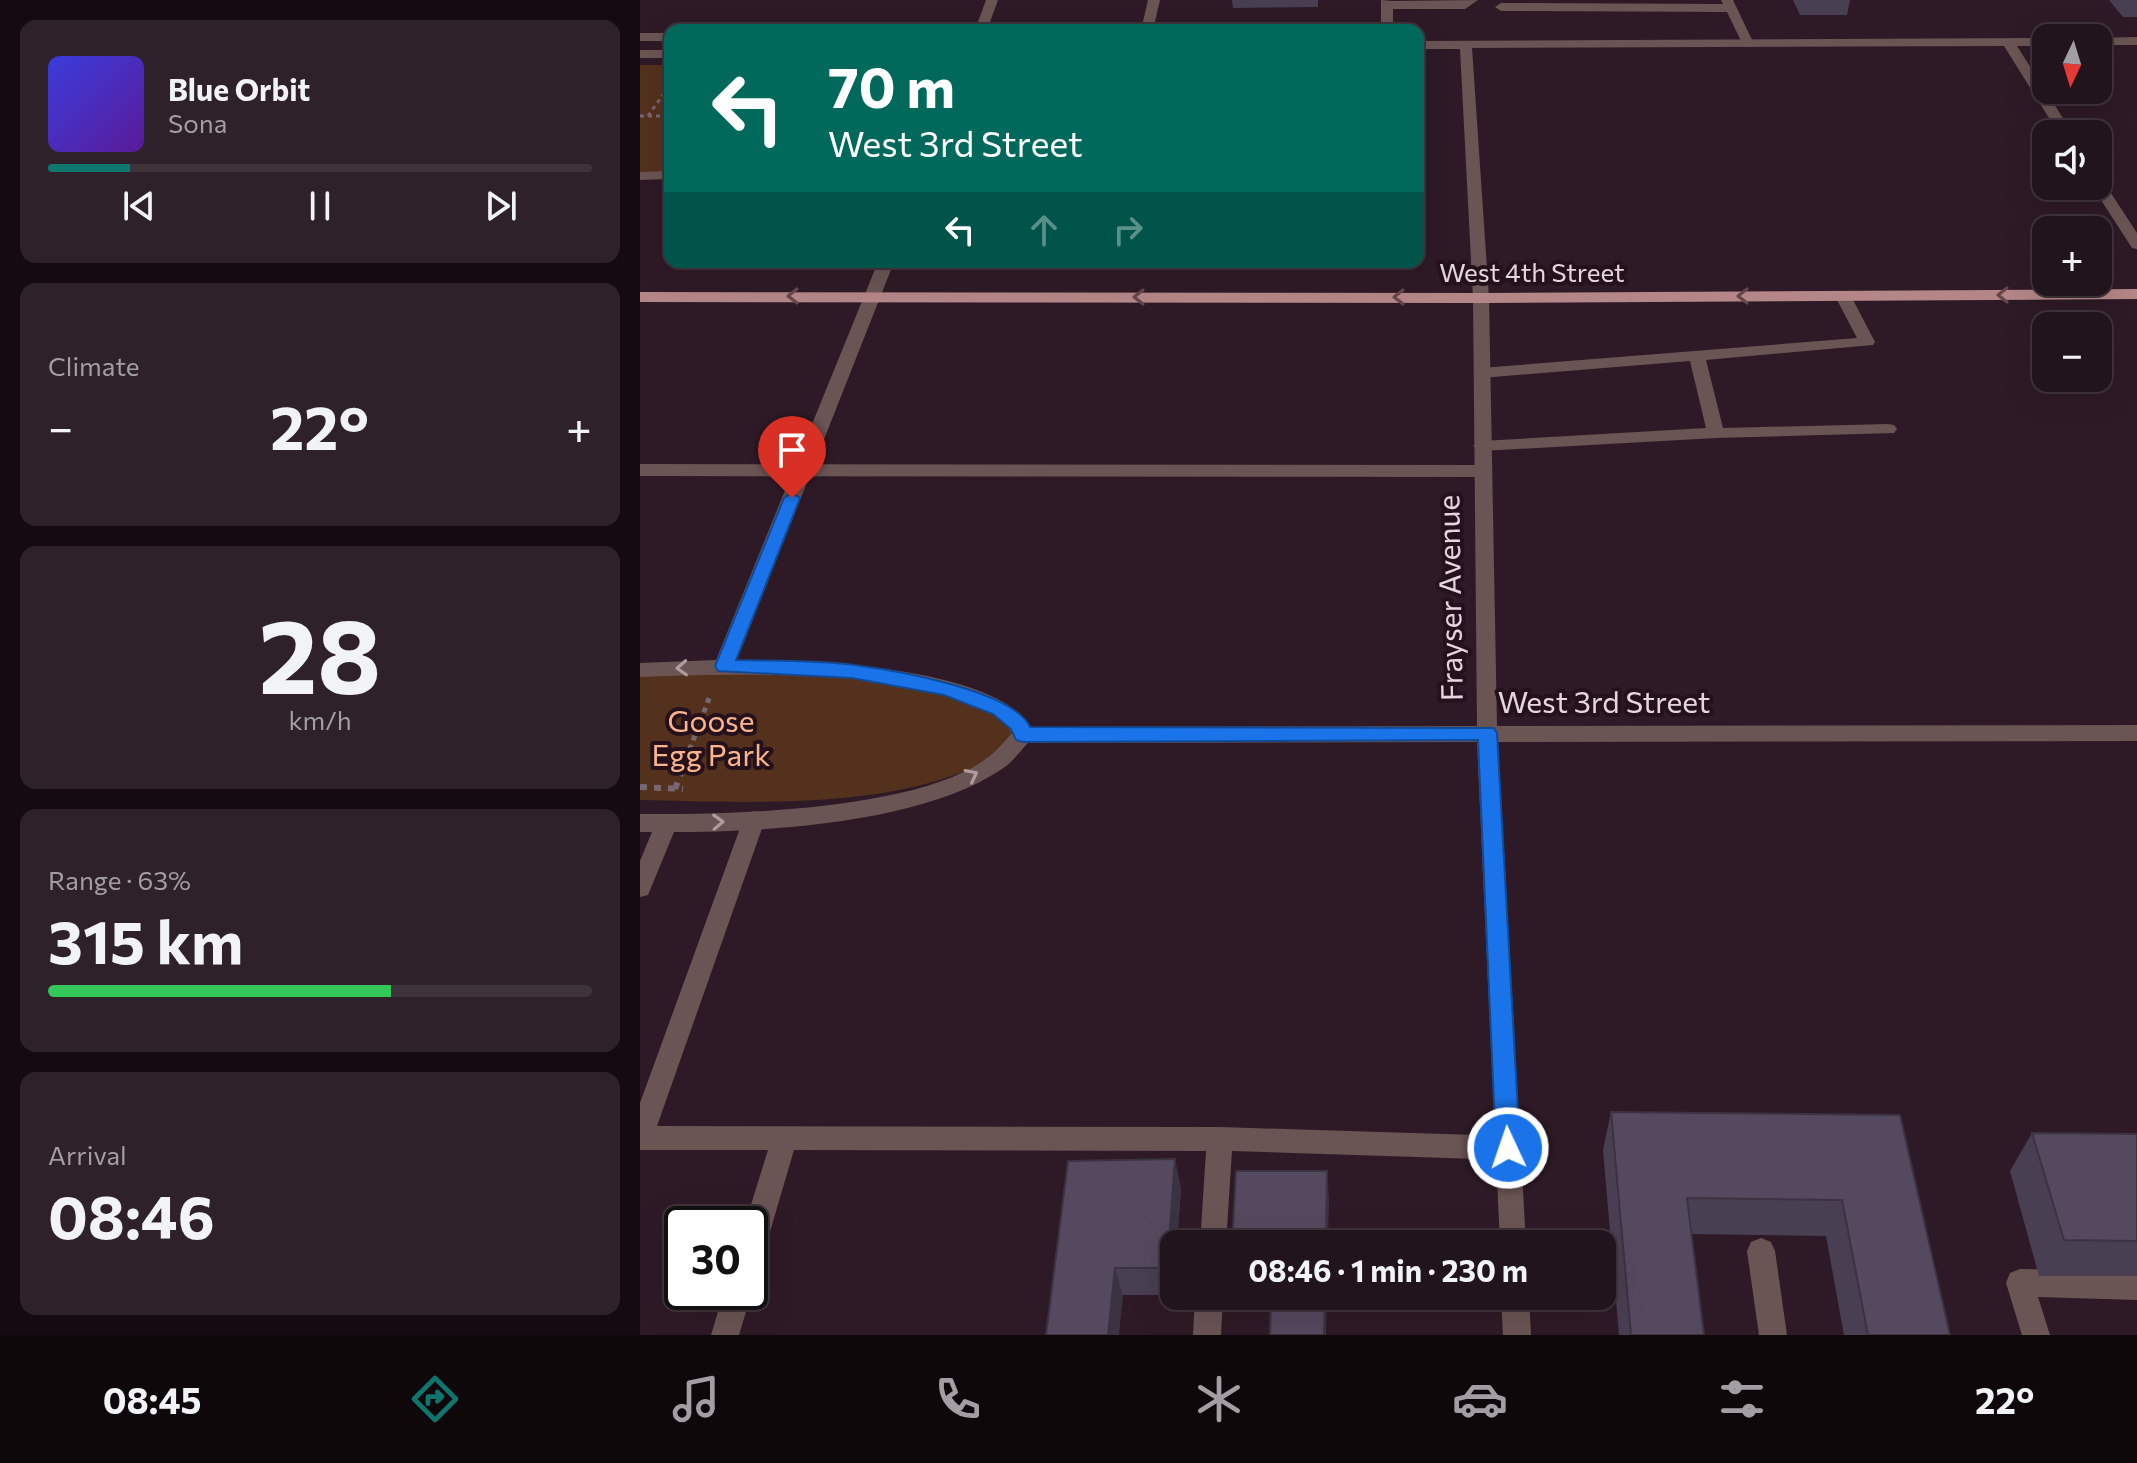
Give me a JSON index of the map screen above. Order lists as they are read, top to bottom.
{
  "streets": {
    "main road": ["West 4th Street"],
    "street": ["Frayser Avenue", "West 3rd Street"]
  },
  "crossings": [
    ["West 4th Street", "Frayser Avenue"],
    ["Frayser Avenue", "West 3rd Street"]
  ],
  "one_way": ["West 4th Street"],
  "parks": ["Goose Egg Park"],
  "north": "bottom",
  "page": {
    "map_buttons": ["+", "−"],
    "turn": ["70 m", "West 3rd Street"],
    "song": ["Blue Orbit", "Sona"],
    "tile": [
      "Climate",
      ["28", "km/h"],
      ["Range · 63%", "315 km"],
      ["Arrival", "08:46"]
    ],
    "heat": ["−", "22°", "+"],
    "limit": "30",
    "trip": "08:46 · 1 min · 230 m",
    "tabs": ["08:45", "22°"]
  }
}
